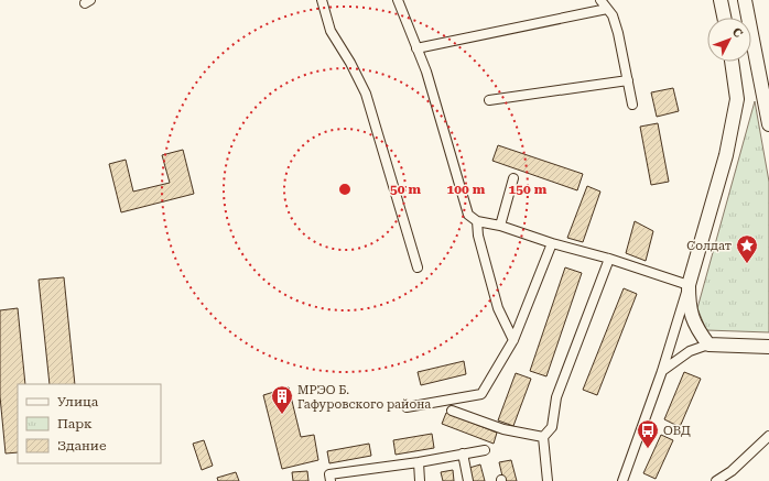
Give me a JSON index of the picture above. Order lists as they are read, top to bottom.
{
  "places": {
    "place": ["Солдат"],
    "building": ["МРЭО Б. Гафуровского района"],
    "bus stop": ["ОВД"]
  },
  "legend": ["Улица", "Парк", "Здание"],
  "north": "top right",
  "rings": ["50 m", "100 m", "150 m"]
}
